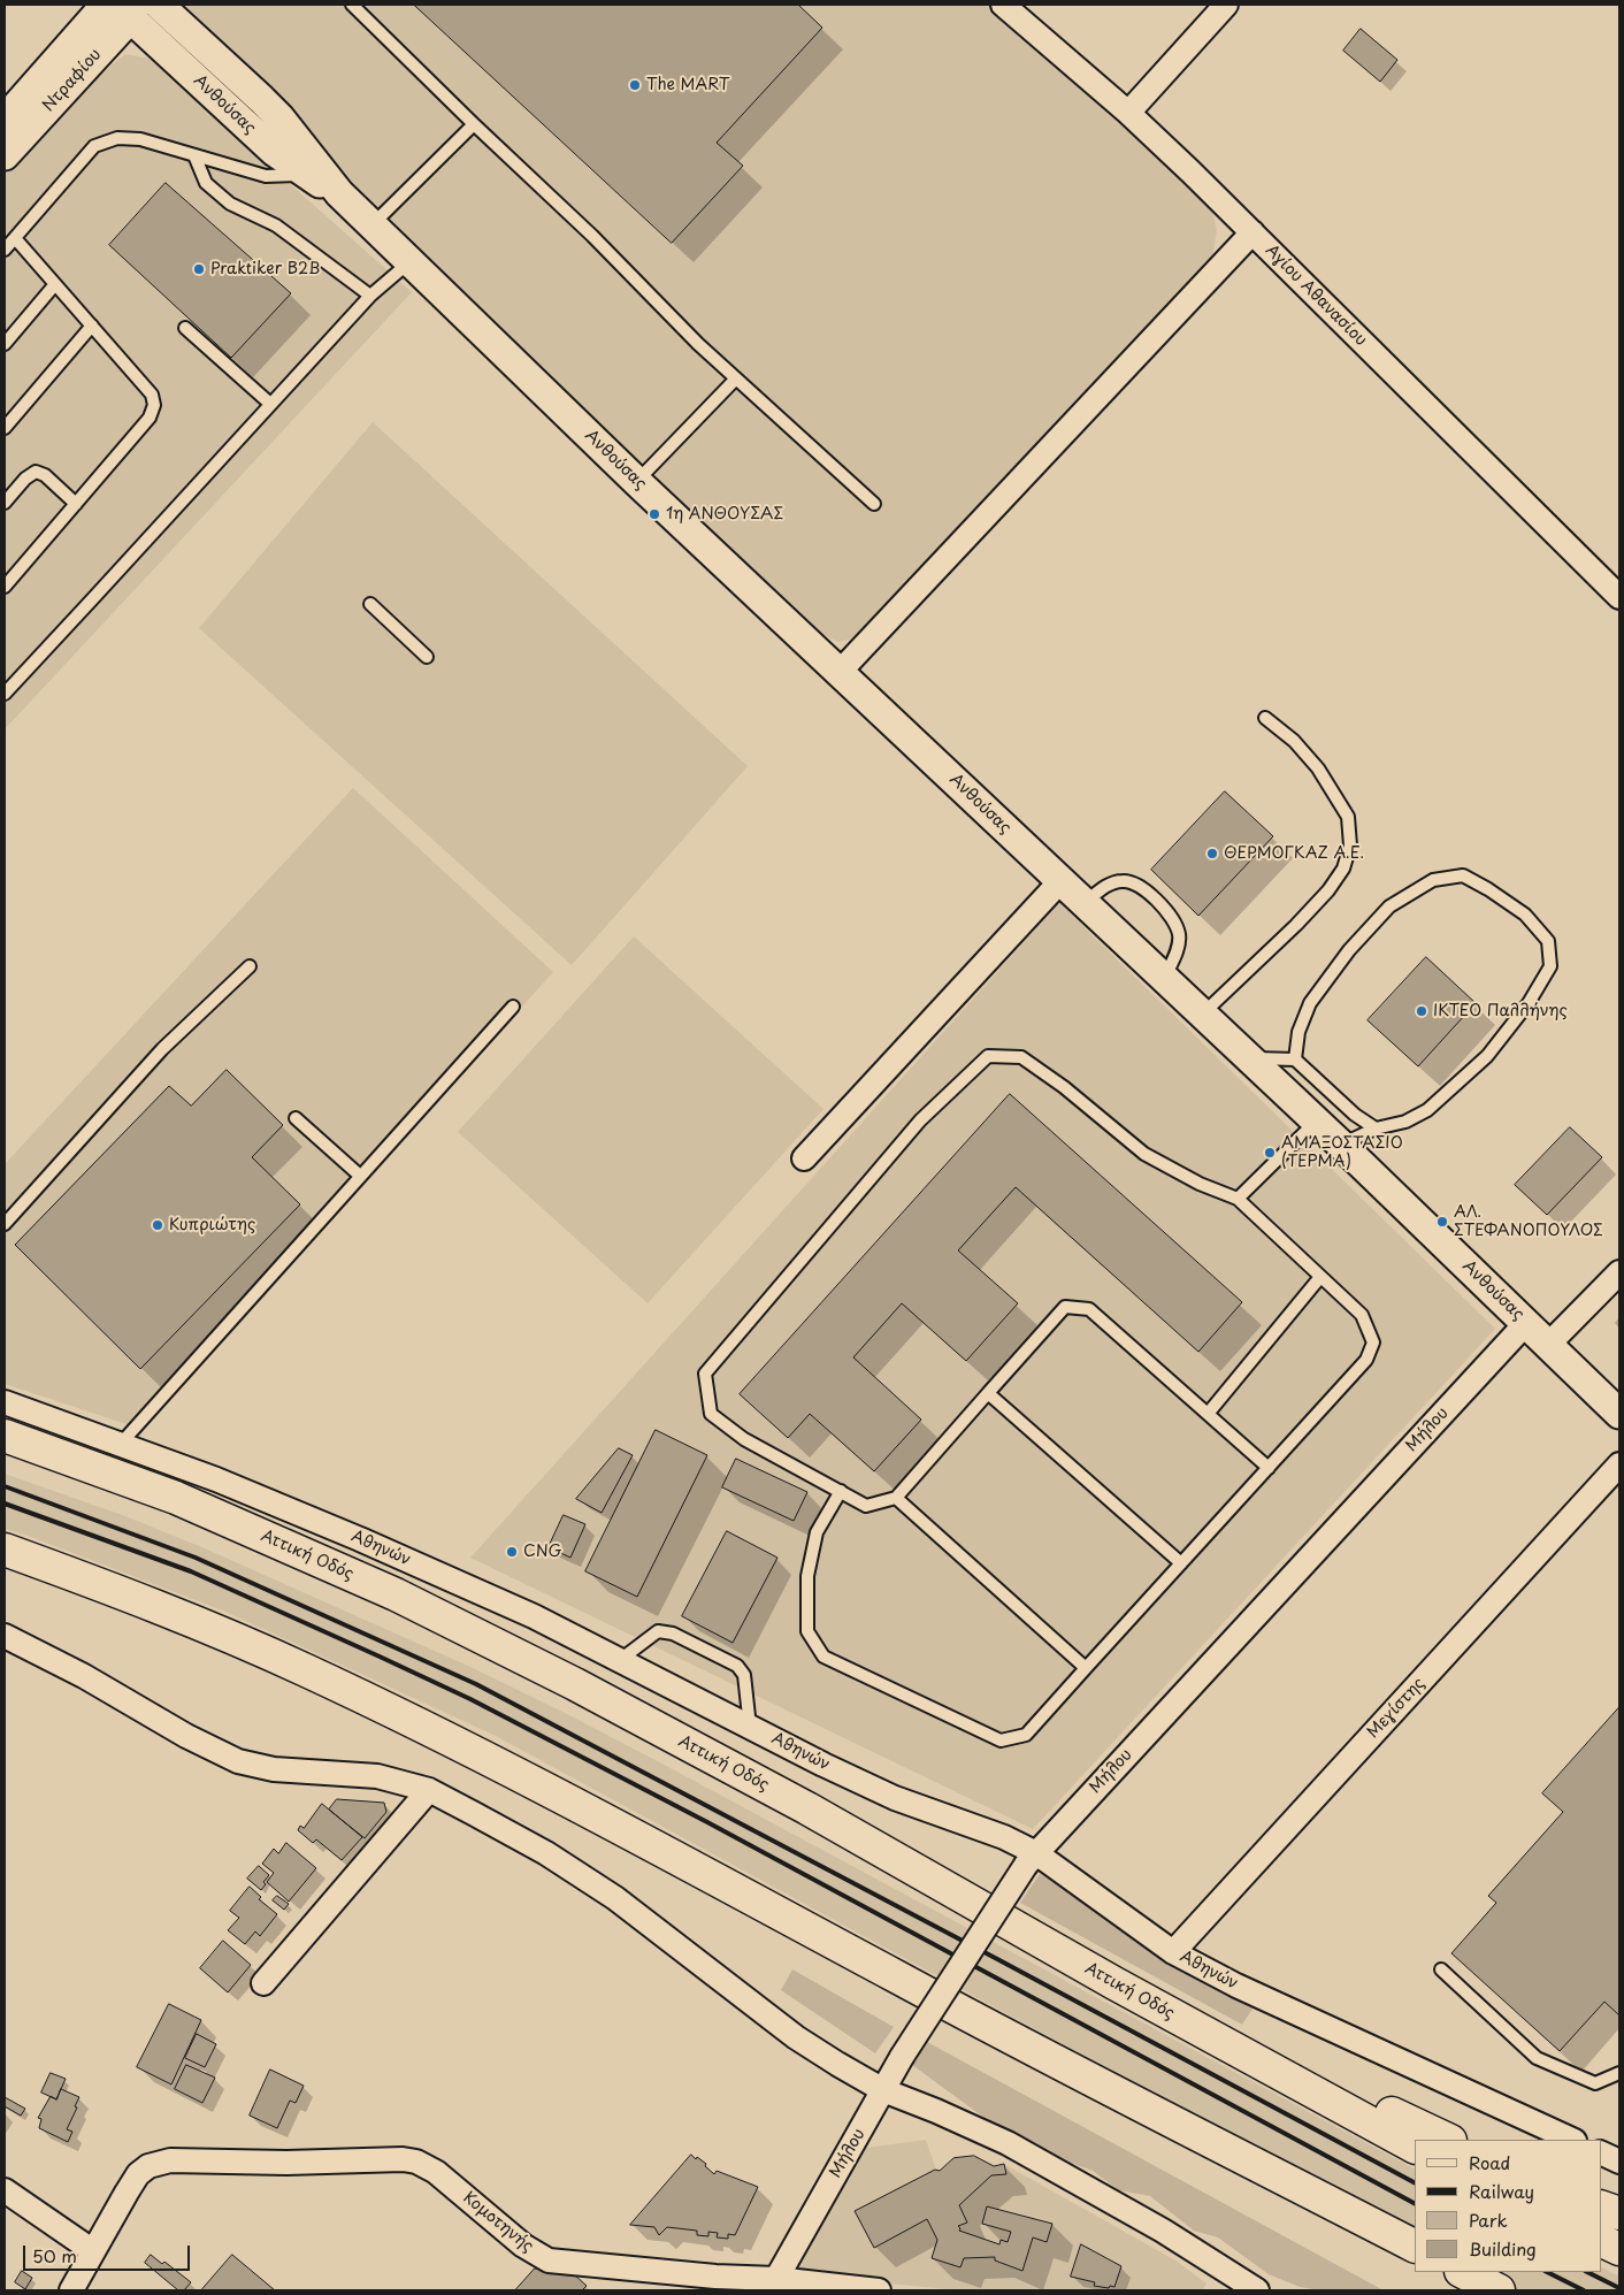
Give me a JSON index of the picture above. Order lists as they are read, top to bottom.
{
  "streets": {
    "highway": ["Αττική Οδός"],
    "street": [
      "Ντραφίου",
      "Ανθούσας",
      "Αγίου Αθανασίου",
      "Μήλου",
      "Αθηνών",
      "Μεγίστης",
      "Κομοτηνής"
    ]
  },
  "crossings": [
    ["Ντραφίου", "Ανθούσας"],
    ["Ανθούσας", "Μήλου"],
    ["Μήλου", "Αθηνών"],
    ["Μήλου", "Κομοτηνής"],
    ["Αθηνών", "Μεγίστης"]
  ],
  "places": [
    "The MART",
    "Praktiker B2B",
    "1η ΑΝΘΟΥΣΑΣ",
    "ΘΕΡΜΟΓΚΑΖ Α.Ε.",
    "ΙΚΤΕΟ Παλλήνης",
    "ΑΜΑΞΟΣΤΑΣΙΟ (ΤΕΡΜΑ)",
    "ΑΛ. ΣΤΕΦΑΝΟΠΟΥΛΟΣ",
    "Κυπριώτης",
    "CNG"
  ],
  "legend": [
    "Road",
    "Railway",
    "Park",
    "Building"
  ],
  "scale_bar": "50 m"
}
